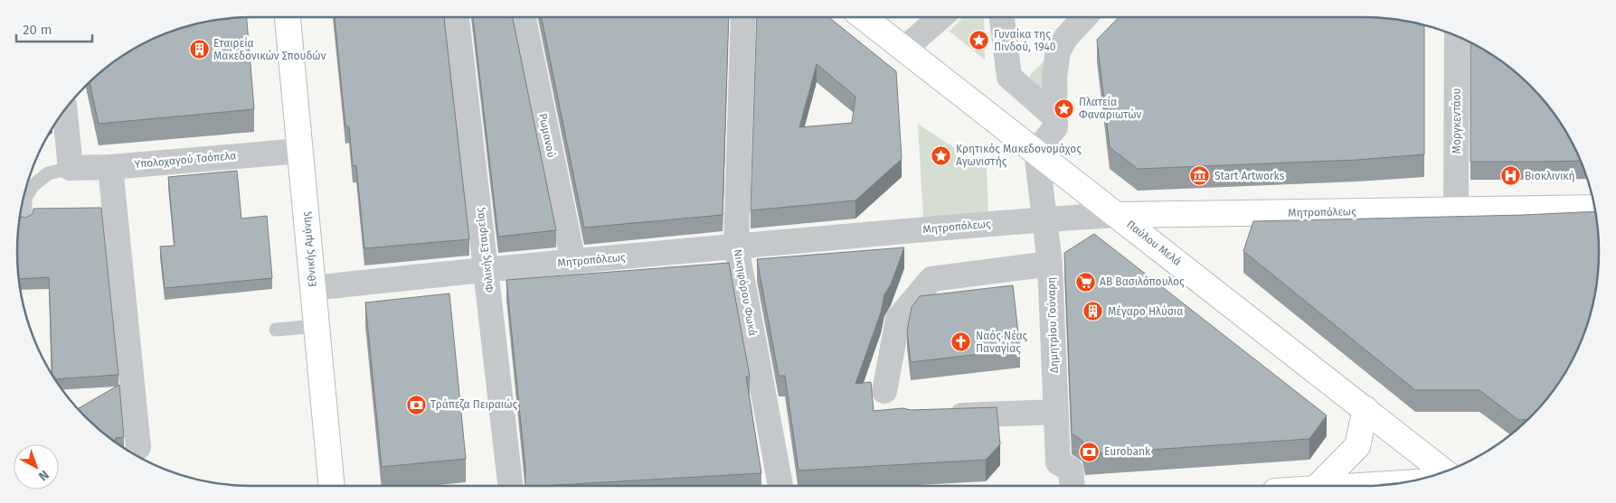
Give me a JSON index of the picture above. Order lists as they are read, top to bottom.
{
  "streets": {
    "main road": ["Μητροπόλεως", "Παύλου Μελά", "Εθνικής Αμύνης"],
    "street": [
      "Μοργκεντάου",
      "Ρωμανού",
      "Υπολοχαγού Τσόπελα",
      "Φιλικής Εταιρείας",
      "Νικηφόρου Φωκά",
      "Δημητρίου Γούναρη"
    ]
  },
  "crossings": [
    ["Μοργκεντάου", "Μητροπόλεως"],
    ["Ρωμανού", "Μητροπόλεως"],
    ["Υπολοχαγού Τσόπελα", "Εθνικής Αμύνης"],
    ["Μητροπόλεως", "Παύλου Μελά"],
    ["Μητροπόλεως", "Εθνικής Αμύνης"],
    ["Μητροπόλεως", "Φιλικής Εταιρείας"],
    ["Μητροπόλεως", "Νικηφόρου Φωκά"],
    ["Μητροπόλεως", "Δημητρίου Γούναρη"],
    ["Παύλου Μελά", "Δημητρίου Γούναρη"]
  ],
  "places": {
    "place": ["Γυναίκα της Πινδού, 1940", "Πλατεία Φαναριωτών", "Κρητικός Μακεδονομάχος Αγωνιστής"],
    "building": ["Εταιρεία Μακεδονικών Σπουδών", "Μέγαρο Ηλύσια"],
    "museum": ["Start Artworks"],
    "hospital": ["Βιοκλινική"],
    "supermarket": ["ΑΒ Βασιλόπουλος"],
    "church": ["Ναός Νέας Παναγίας"],
    "bank": ["Τράπεζα Πειραιώς", "Eurobank"]
  },
  "scale_bar": "20 m",
  "north": "bottom right"
}
